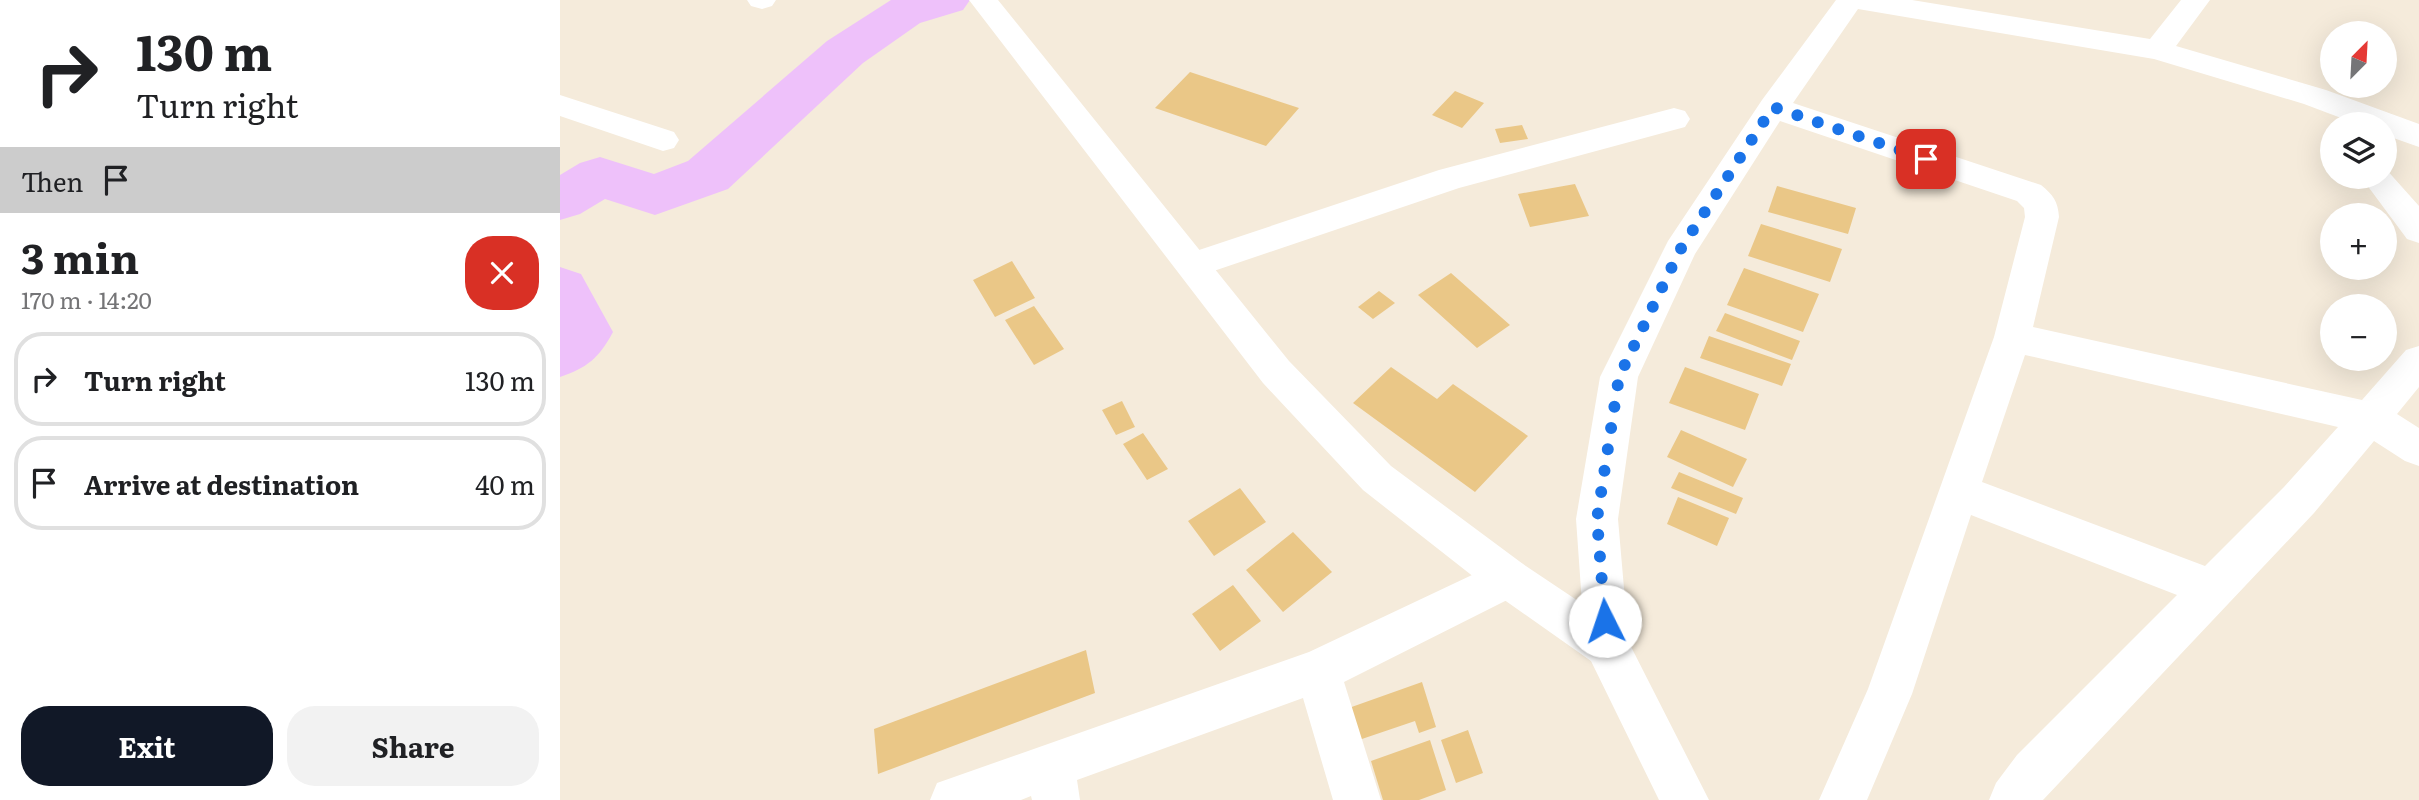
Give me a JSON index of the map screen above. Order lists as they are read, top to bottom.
{
  "north": "top right",
  "page": {
    "turn": ["130 m", "Turn right"],
    "map_buttons": ["+", "−"],
    "then": "Then",
    "heading": ["3 min", "170 m · 14:20"],
    "list": [
      {
        "name": "Turn right",
        "value": "130 m"
      },
      {
        "name": "Arrive at destination",
        "value": "40 m"
      }
    ],
    "buttons": ["Exit", "Share"]
  }
}
